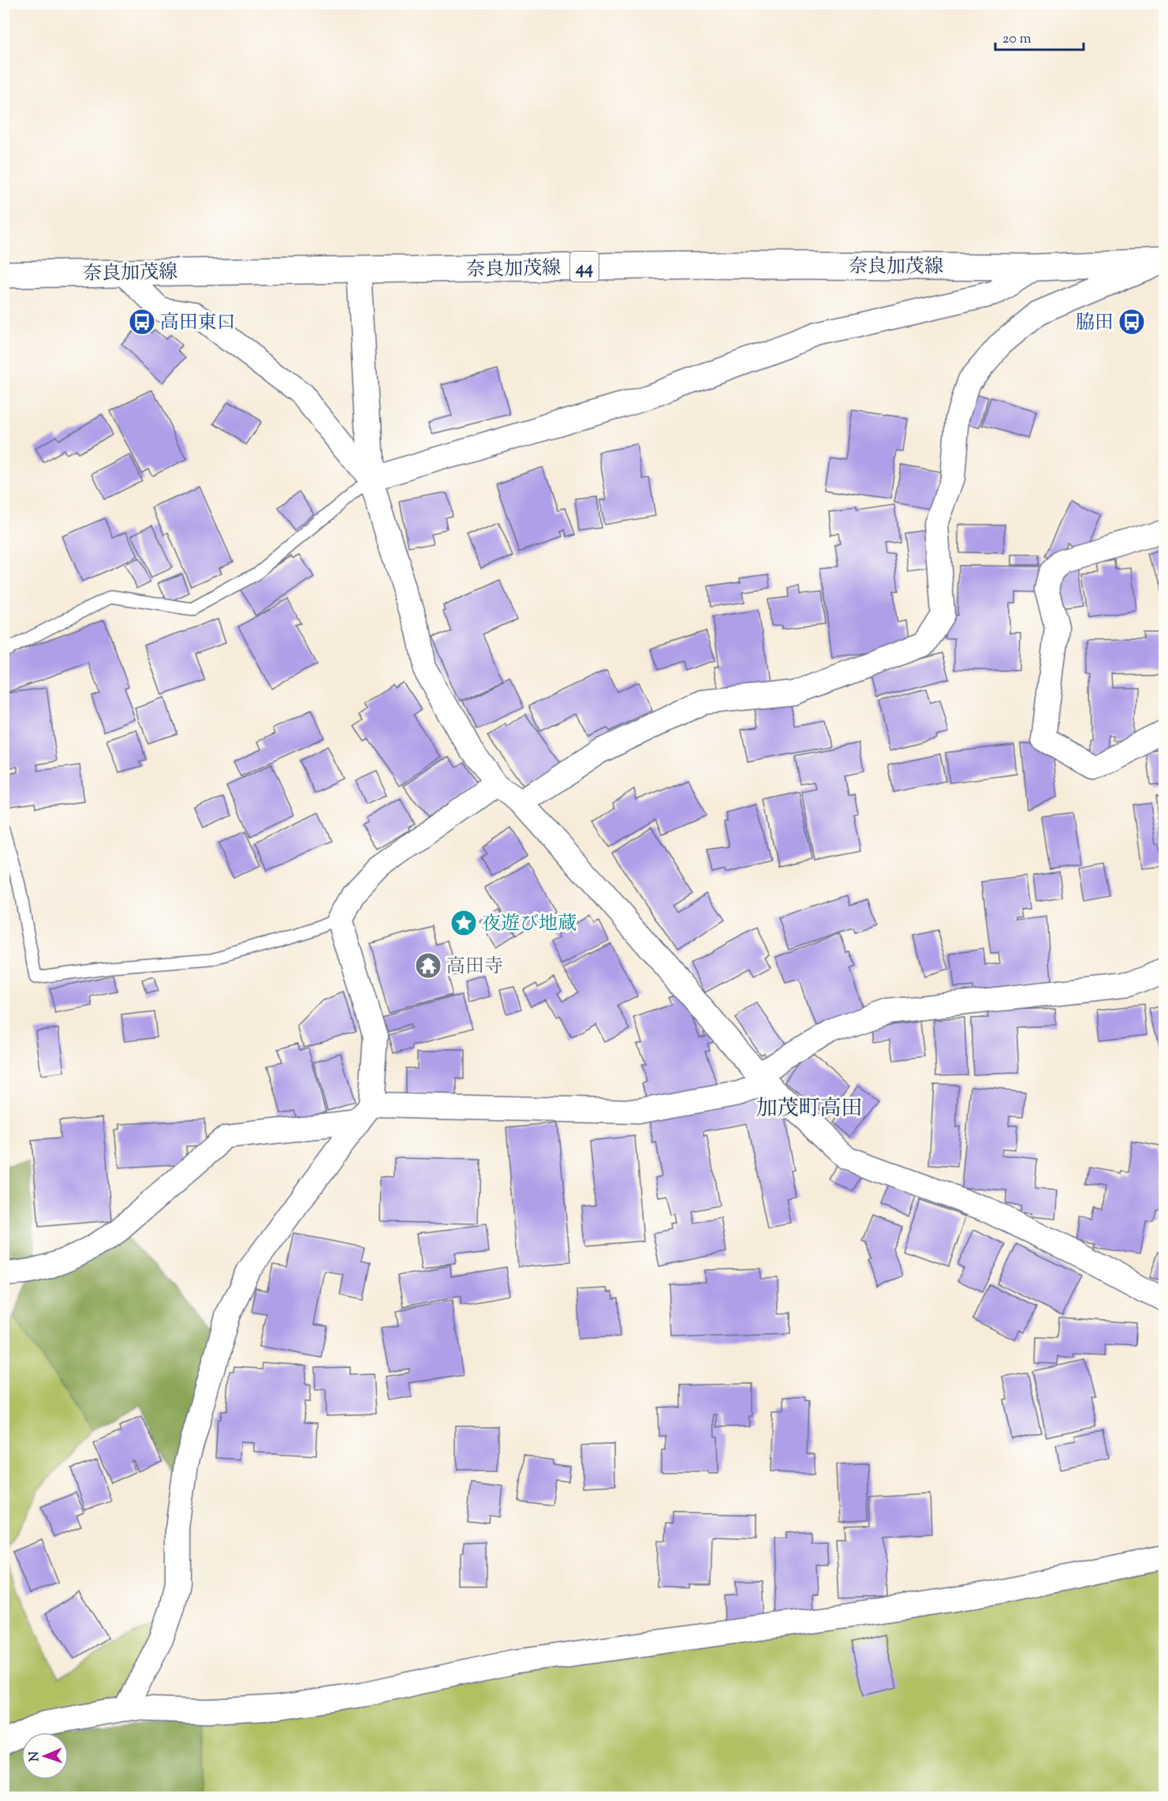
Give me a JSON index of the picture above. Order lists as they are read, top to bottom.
{
  "streets": {
    "main road": ["奈良加茂線", "44"]
  },
  "districts": ["加茂町高田"],
  "places": {
    "bus stop": ["高田東口", "脇田"],
    "place": ["夜遊び地蔵"],
    "temple": ["高田寺"]
  },
  "scale_bar": "20 m",
  "north": "left"
}
